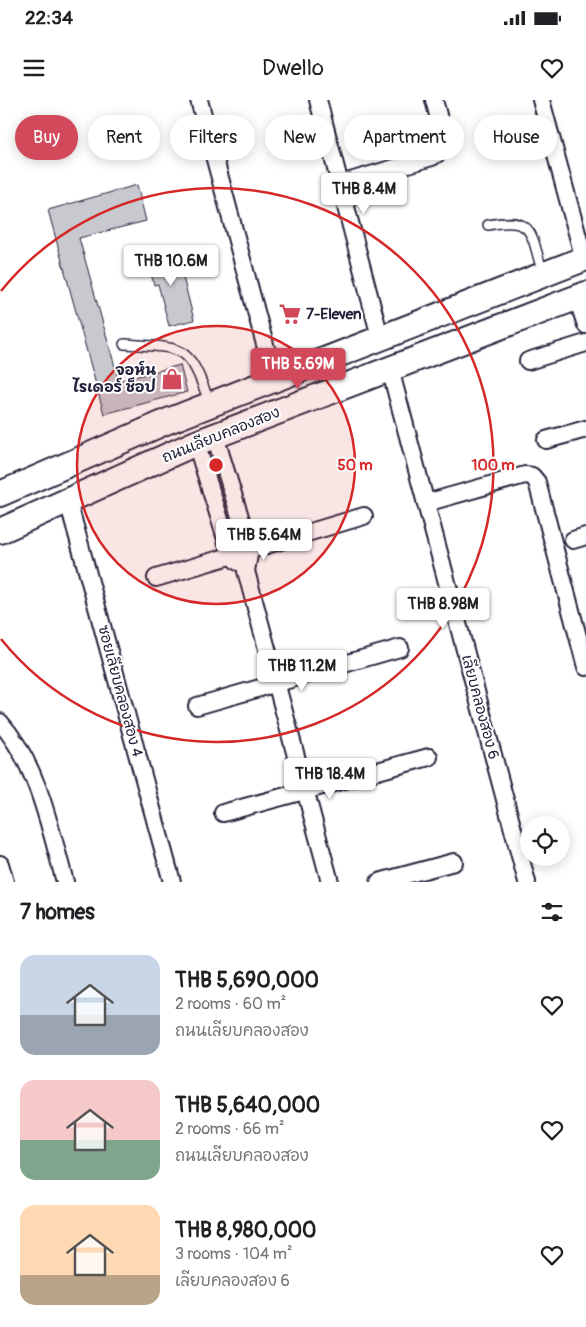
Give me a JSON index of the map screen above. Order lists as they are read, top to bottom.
{
  "streets": {
    "main road": ["ถนนเลียบคลองสอง"],
    "street": ["ซอยเลียบคลองสอง 4", "เลียบคลองสอง 6"]
  },
  "crossings": [
    ["ถนนเลียบคลองสอง", "ซอยเลียบคลองสอง 4"],
    ["ถนนเลียบคลองสอง", "เลียบคลองสอง 6"]
  ],
  "places": {
    "supermarket": ["7-Eleven"],
    "shop": ["จอห์น ไรเดอร์ ช็อป"]
  },
  "page": {
    "status": "22:34",
    "header": "Dwello",
    "chip": [
      "Buy",
      "Rent",
      "Filters",
      "New",
      "Apartment",
      "House"
    ],
    "price": [
      "THB 8.4M",
      "THB 10.6M",
      "THB 5.69M",
      "THB 5.64M",
      "THB 8.98M",
      "THB 11.2M",
      "THB 18.4M"
    ],
    "heading": "7 homes",
    "list": [
      {
        "name": "THB 5,690,000",
        "note": "2 rooms · 60 m² · ถนนเลียบคลองสอง"
      },
      {
        "name": "THB 5,640,000",
        "note": "2 rooms · 66 m² · ถนนเลียบคลองสอง"
      },
      {
        "name": "THB 8,980,000",
        "note": "3 rooms · 104 m² · เลียบคลองสอง 6"
      }
    ]
  },
  "rings": ["50 m", "100 m"]
}
